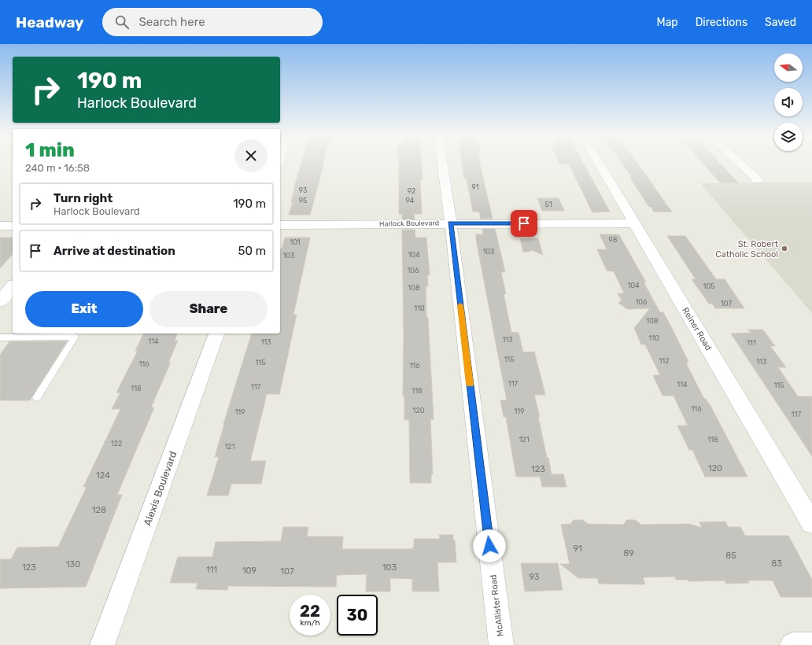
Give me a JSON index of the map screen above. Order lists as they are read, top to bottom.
{
  "streets": {
    "street": [
      "Harlock Boulevard",
      "Reiner Road",
      "Alexis Boulevard",
      "McAllister Road"
    ]
  },
  "crossings": [
    ["Harlock Boulevard", "Reiner Road"],
    ["Harlock Boulevard", "McAllister Road"]
  ],
  "places": ["St. Robert Catholic School"],
  "house_numbers": [
    "91",
    "93",
    "92",
    "95",
    "94",
    "51",
    "98",
    "101",
    "103",
    "104",
    "103",
    "106",
    "104",
    "105",
    "108",
    "106",
    "107",
    "110",
    "108",
    "110",
    "113",
    "114",
    "113",
    "111",
    "115",
    "112",
    "113",
    "115",
    "116",
    "116",
    "117",
    "114",
    "115",
    "117",
    "118",
    "118",
    "116",
    "120",
    "119",
    "119",
    "117",
    "121",
    "118",
    "122",
    "121",
    "120",
    "123",
    "124",
    "128",
    "91",
    "89",
    "85",
    "83",
    "130",
    "123",
    "103",
    "111",
    "109",
    "107",
    "93"
  ],
  "north": "left",
  "page": {
    "header": "Headway",
    "search": "Search here",
    "nav": ["Map", "Directions", "Saved"],
    "turn": ["190 m", "Harlock Boulevard"],
    "heading": ["1 min", "240 m · 16:58"],
    "list": [
      {
        "name": "Turn right",
        "note": "Harlock Boulevard",
        "value": "190 m"
      },
      {
        "name": "Arrive at destination",
        "value": "50 m"
      }
    ],
    "buttons": ["Exit", "Share"],
    "speed": "22 km/h",
    "limit": "30"
  }
}
